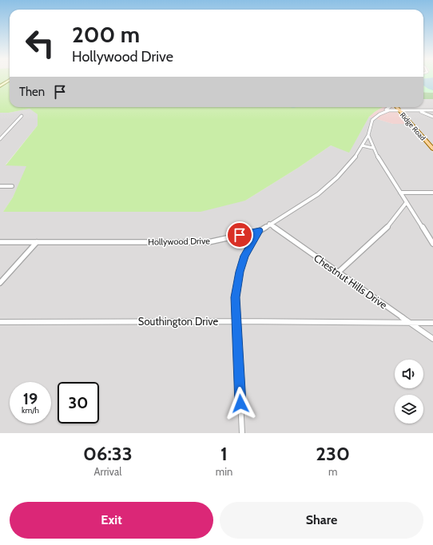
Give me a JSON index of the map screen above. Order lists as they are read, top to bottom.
{
  "streets": {
    "main road": ["Ridge Road"],
    "street": ["Hollywood Drive", "Chestnut Hills Drive", "Southington Drive"]
  },
  "crossings": [
    ["Hollywood Drive", "Chestnut Hills Drive"],
    ["Chestnut Hills Drive", "Southington Drive"]
  ],
  "page": {
    "turn": ["200 m", "Hollywood Drive"],
    "then": "Then",
    "speed": "19 km/h",
    "limit": "30",
    "eta": [
      "06:33",
      "Arrival",
      "1",
      "min",
      "230",
      "m"
    ],
    "buttons": ["Exit", "Share"]
  }
}
